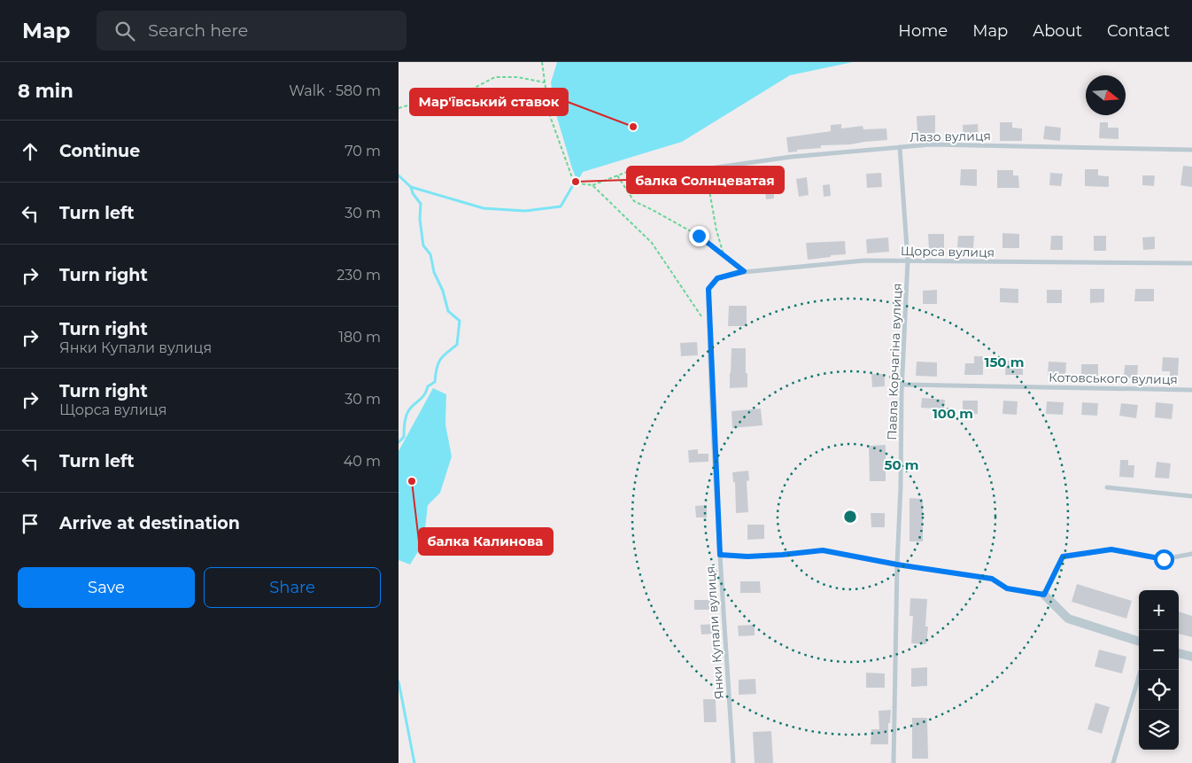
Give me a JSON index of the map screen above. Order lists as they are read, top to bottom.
{
  "streets": {
    "lane": [
      "Лазо вулиця",
      "Щорса вулиця",
      "Павла Корчагіна вулиця",
      "Котовського вулиця",
      "Янки Купали вулиця"
    ]
  },
  "crossings": [
    ["Лазо вулиця", "Павла Корчагіна вулиця"],
    ["Щорса вулиця", "Павла Корчагіна вулиця"],
    ["Щорса вулиця", "Янки Купали вулиця"],
    ["Павла Корчагіна вулиця", "Котовського вулиця"]
  ],
  "places": ["Мар'ївський ставок", "балка Солнцеватая", "балка Калинова"],
  "north": "right",
  "page": {
    "header": "Map",
    "search": "Search here",
    "nav": [
      "Home",
      "Map",
      "About",
      "Contact"
    ],
    "heading": ["8 min", "Walk · 580 m"],
    "list": [
      ["Continue", "70 m"],
      ["Turn left", "30 m"],
      ["Turn right", "230 m"],
      ["Turn right", "Янки Купали вулиця", "180 m"],
      ["Turn right", "Щорса вулиця", "30 m"],
      ["Turn left", "40 m"],
      "Arrive at destination"
    ],
    "buttons": ["Save", "Share"],
    "map_buttons": ["+", "−"]
  },
  "rings": ["150 m", "100 m", "50 m"]
}
